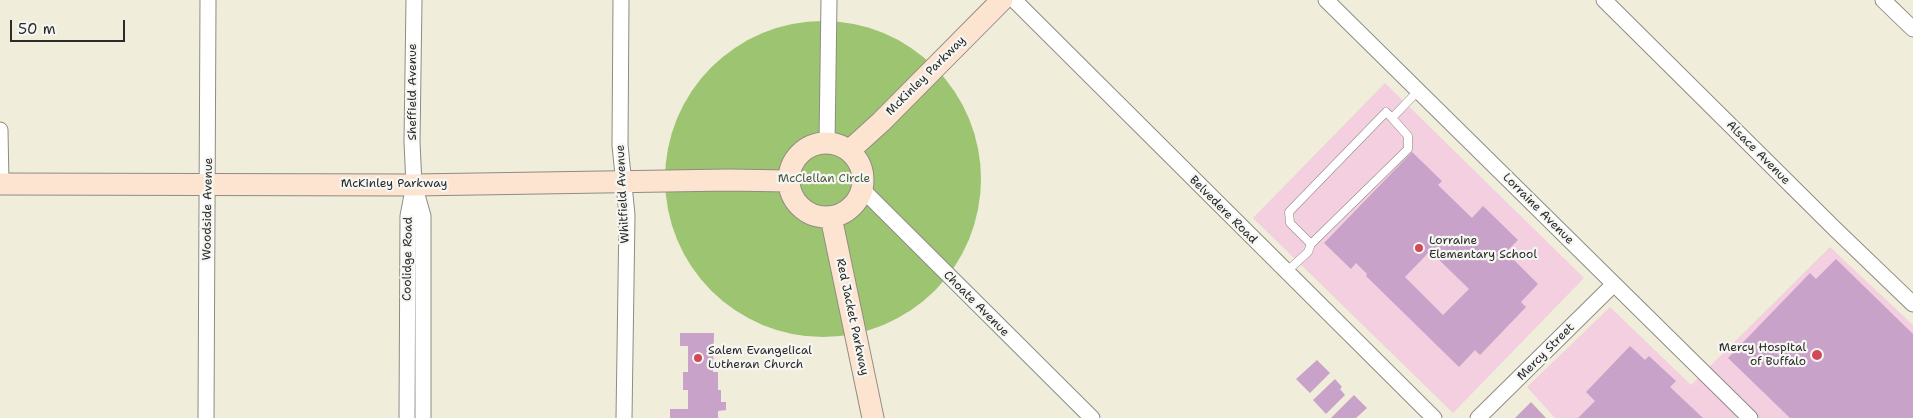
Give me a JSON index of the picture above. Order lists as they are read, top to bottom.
{
  "streets": {
    "street": [
      "McKinley Parkway",
      "Sheffield Avenue",
      "Alsace Avenue",
      "Whitfield Avenue",
      "Woodside Avenue",
      "Lorraine Avenue",
      "Belvedere Road",
      "Coolidge Road",
      "Choate Avenue",
      "Red Jacket Parkway",
      "Mercy Street"
    ]
  },
  "crossings": [
    ["McKinley Parkway", "Sheffield Avenue"],
    ["McKinley Parkway", "Whitfield Avenue"],
    ["McKinley Parkway", "Woodside Avenue"],
    ["McKinley Parkway", "Coolidge Road"],
    ["McKinley Parkway", "Choate Avenue"],
    ["McKinley Parkway", "Red Jacket Parkway"],
    ["Sheffield Avenue", "Coolidge Road"],
    ["Lorraine Avenue", "Mercy Street"],
    ["Choate Avenue", "Red Jacket Parkway"]
  ],
  "parks": ["McClellan Circle"],
  "places": ["Lorraine Elementary School", "Mercy Hospital of Buffalo", "Salem Evangelical Lutheran Church"],
  "scale_bar": "50 m"
}
